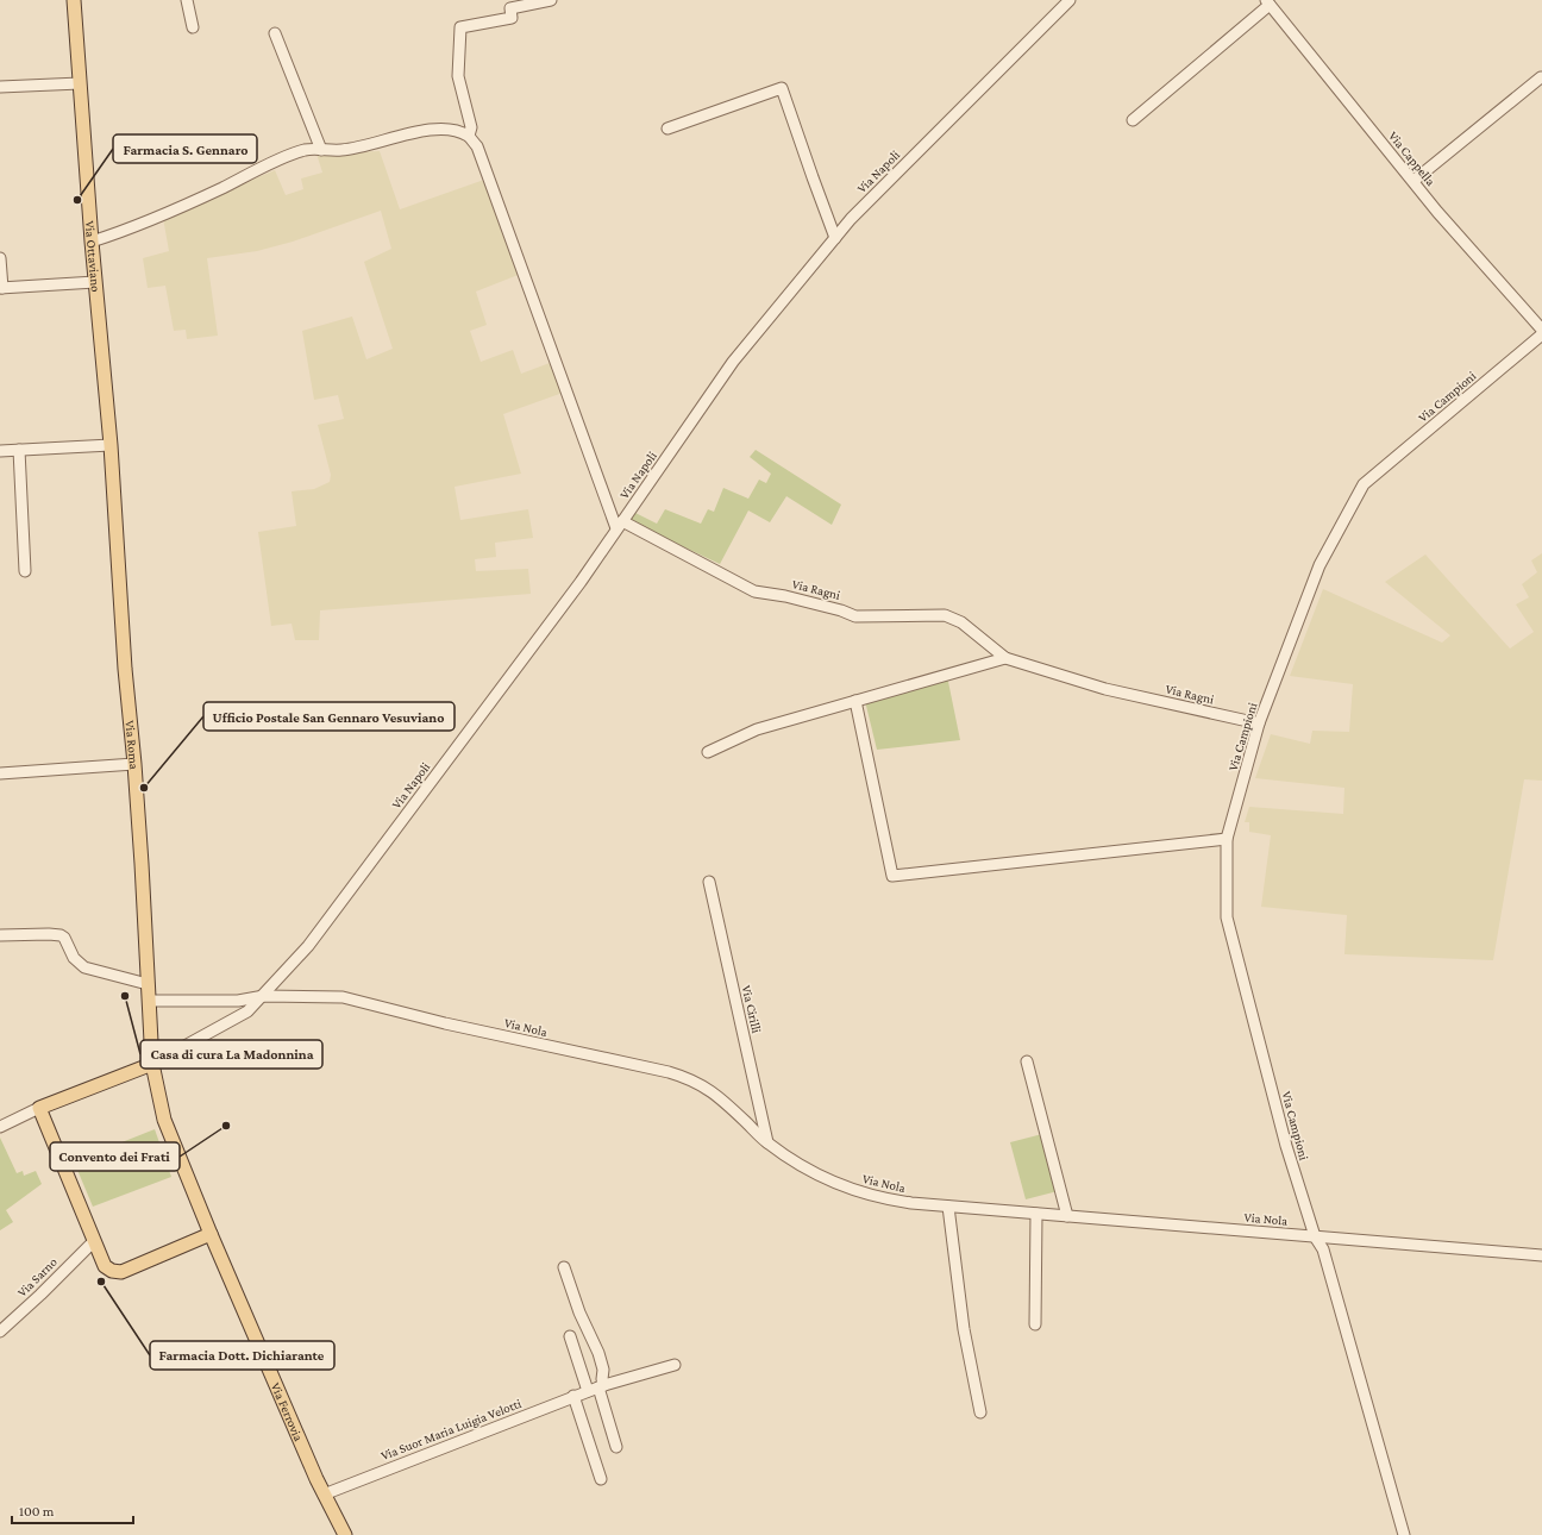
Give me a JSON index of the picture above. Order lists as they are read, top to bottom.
{
  "streets": {
    "main road": ["Via Ottaviano", "Via Roma", "Via Ferrovia"],
    "street": [
      "Via Cappella",
      "Via Napoli",
      "Via Campioni",
      "Via Ragni",
      "Via Cirilli",
      "Via Nola",
      "Via Sarno",
      "Via Suor Maria Luigia Velotti"
    ]
  },
  "crossings": [
    ["Via Napoli", "Via Ragni"],
    ["Via Napoli", "Via Roma"],
    ["Via Napoli", "Via Nola"],
    ["Via Napoli", "Via Ferrovia"],
    ["Via Ottaviano", "Via Roma"],
    ["Via Campioni", "Via Ragni"],
    ["Via Campioni", "Via Nola"],
    ["Via Roma", "Via Nola"],
    ["Via Roma", "Via Ferrovia"],
    ["Via Cirilli", "Via Nola"],
    ["Via Ferrovia", "Via Suor Maria Luigia Velotti"]
  ],
  "places": [
    "Farmacia S. Gennaro",
    "Ufficio Postale San Gennaro Vesuviano",
    "Casa di cura La Madonnina",
    "Convento dei Frati",
    "Farmacia Dott. Dichiarante"
  ],
  "scale_bar": "100 m"
}
